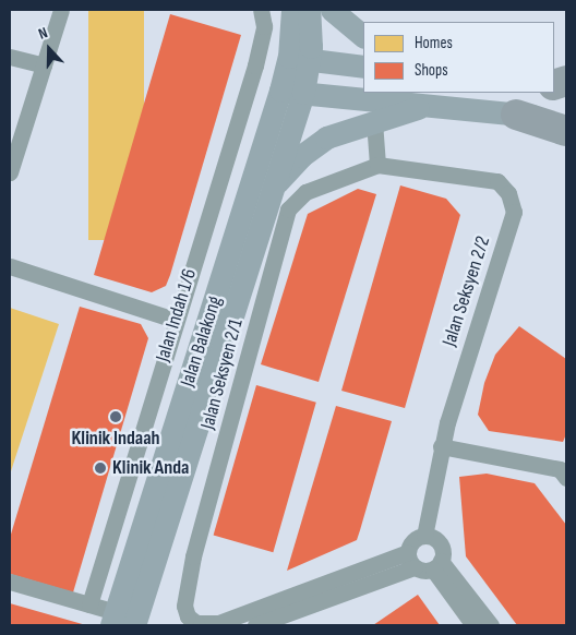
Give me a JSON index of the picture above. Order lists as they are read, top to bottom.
{
  "streets": {
    "street": [
      "Jalan Seksyen 2/2",
      "Jalan Indah 1/6",
      "Jalan Balakong",
      "Jalan Seksyen 2/1"
    ]
  },
  "crossings": [
    ["Jalan Seksyen 2/2", "Jalan Seksyen 2/1"]
  ],
  "places": ["Klinik Indaah", "Klinik Anda"],
  "legend": ["Homes", "Shops"],
  "north": "top"
}
